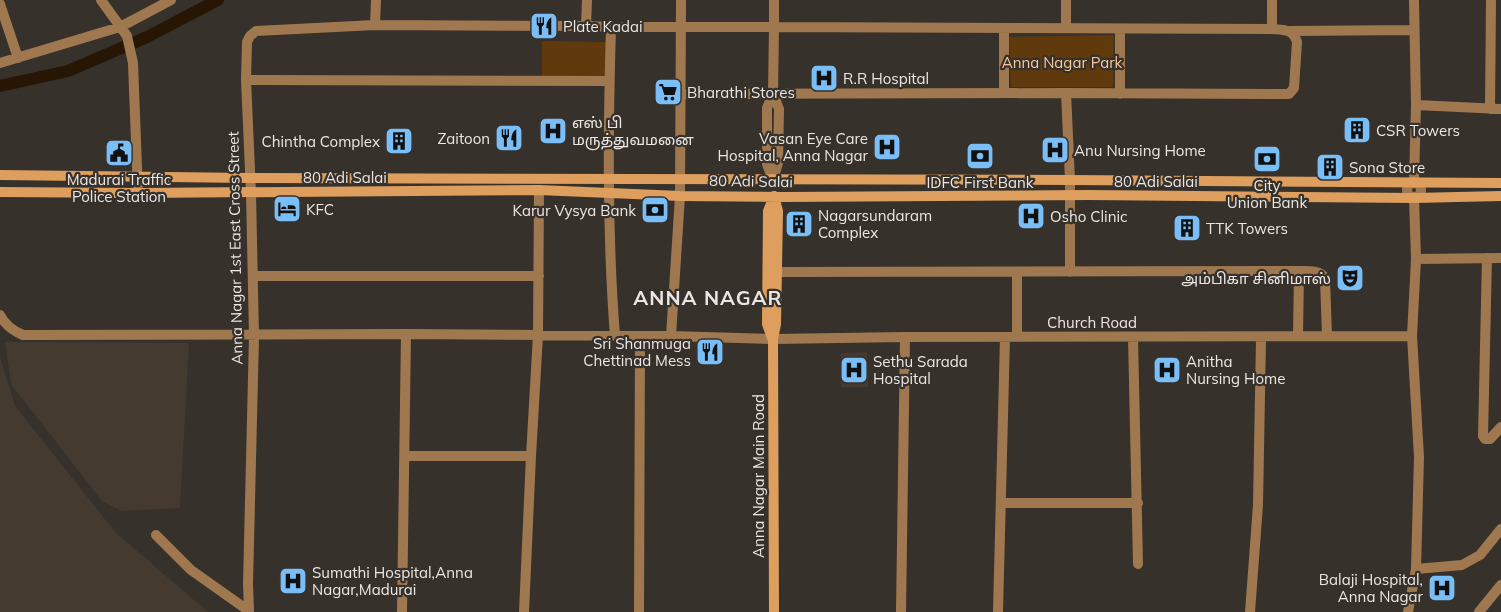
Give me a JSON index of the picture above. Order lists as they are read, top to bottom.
{
  "streets": {
    "main road": ["80 Adi Salai", "Anna Nagar Main Road"],
    "street": ["Anna Nagar 1st East Cross Street", "Church Road"]
  },
  "crossings": [
    ["80 Adi Salai", "Anna Nagar 1st East Cross Street"],
    ["80 Adi Salai", "Anna Nagar Main Road"],
    ["Anna Nagar 1st East Cross Street", "Church Road"],
    ["Church Road", "Anna Nagar Main Road"]
  ],
  "districts": ["ANNA NAGAR"],
  "parks": ["Anna Nagar Park"],
  "places": {
    "restaurant": ["Plate Kadai", "Zaitoon", "Sri Shanmuga Chettinad Mess"],
    "hospital": [
      "R.R Hospital",
      "எஸ் பி மருத்துவமனை",
      "Vasan Eye Care Hospital, Anna Nagar",
      "Anu Nursing Home",
      "Osho Clinic",
      "Sethu Sarada Hospital",
      "Anitha Nursing Home",
      "Sumathi Hospital,Anna Nagar,Madurai",
      "Balaji Hospital, Anna Nagar"
    ],
    "supermarket": ["Bharathi Stores"],
    "building": [
      "CSR Towers",
      "Chintha Complex",
      "Sona Store",
      "Nagarsundaram Complex",
      "TTK Towers"
    ],
    "public building": ["Madurai Traffic Police Station"],
    "bank": ["IDFC First Bank", "City Union Bank", "Karur Vysya Bank"],
    "hotel": ["KFC"],
    "theatre": ["அம்பிகா சினிமாஸ்"]
  }
}
